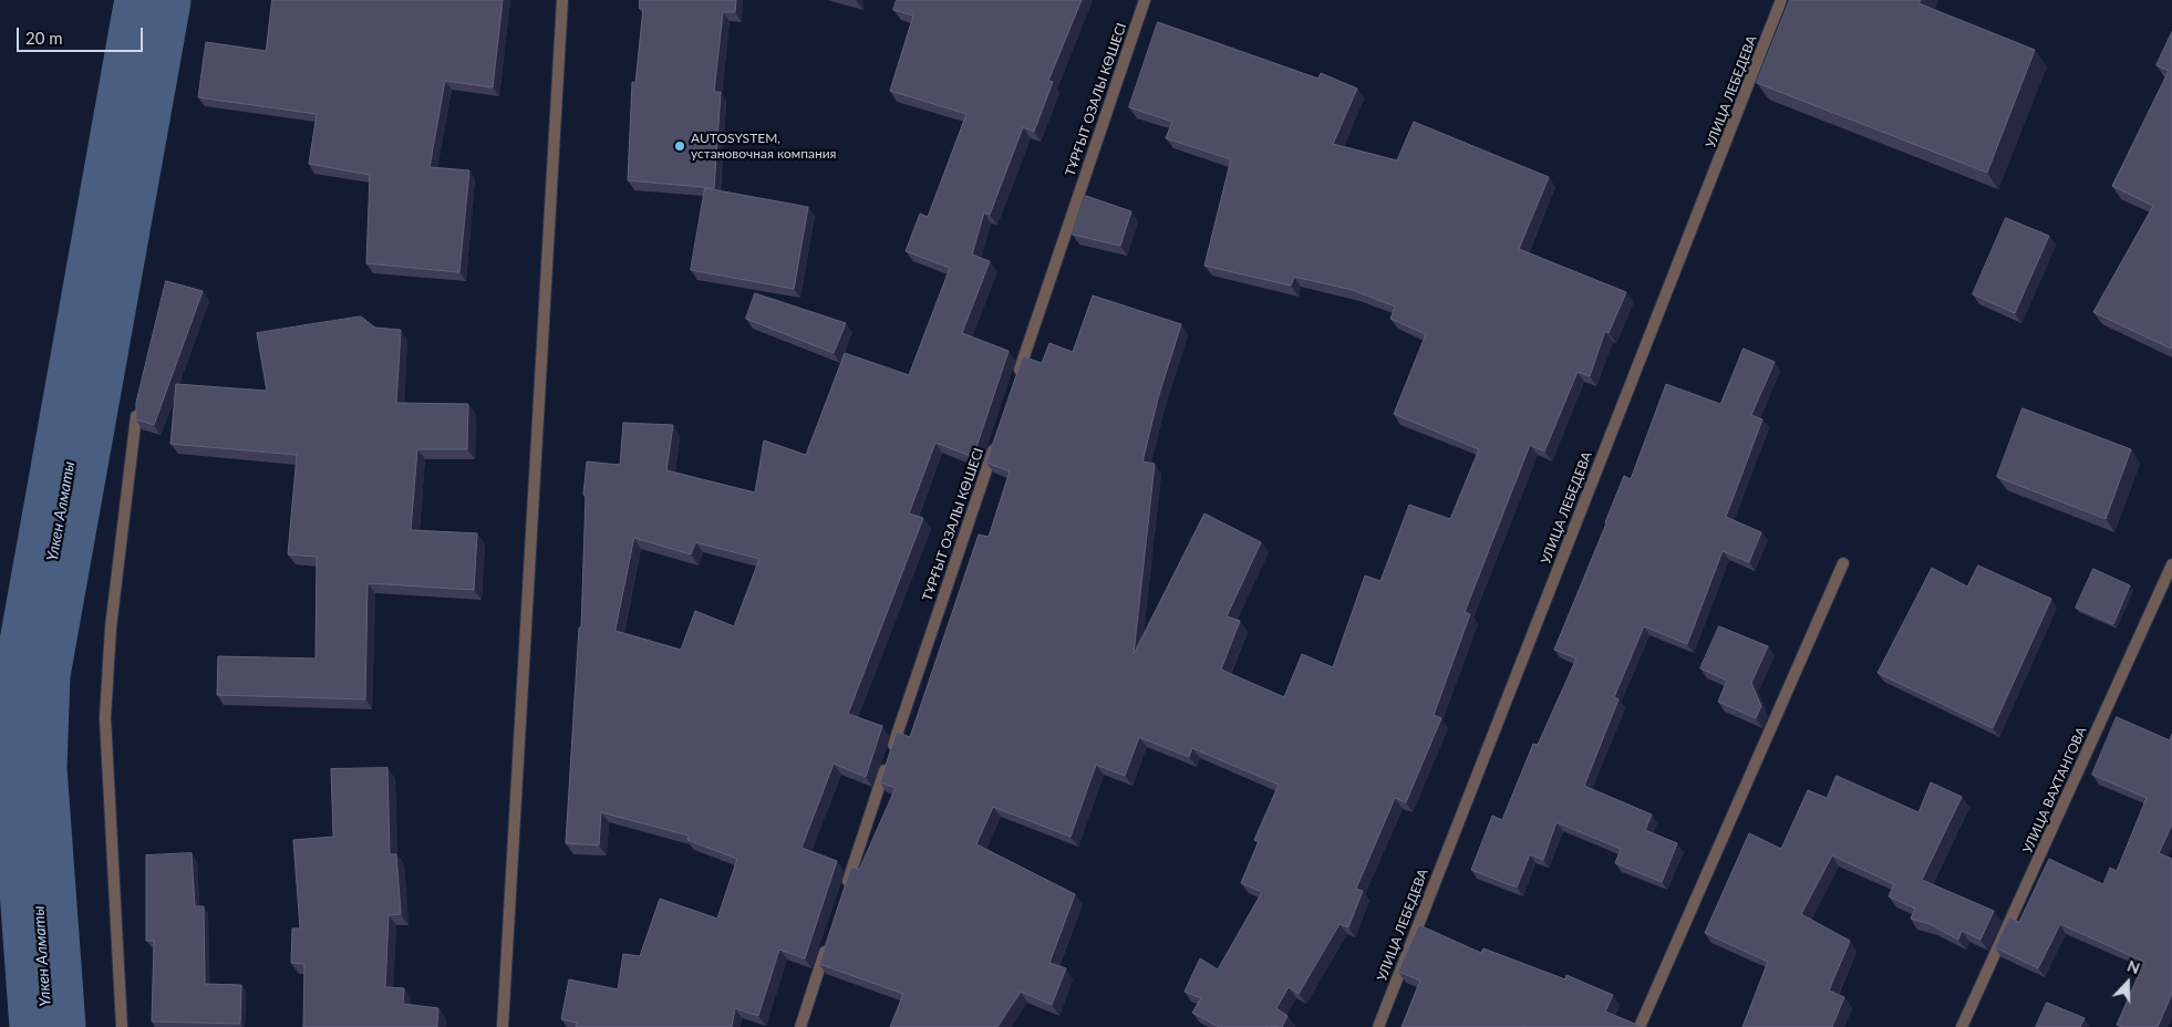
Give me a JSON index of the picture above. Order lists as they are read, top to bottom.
{
  "streets": {
    "street": ["УЛИЦА ЛЕБЕДЕВА", "ТҰРҒЫТ ОЗАЛЫ КӨШЕСІ", "УЛИЦА ВАХТАНГОВА"]
  },
  "water": ["Үлкен Алматы"],
  "places": ["AUTOSYSTEM, установочная компания"],
  "scale_bar": "20 m",
  "north": "top"
}
